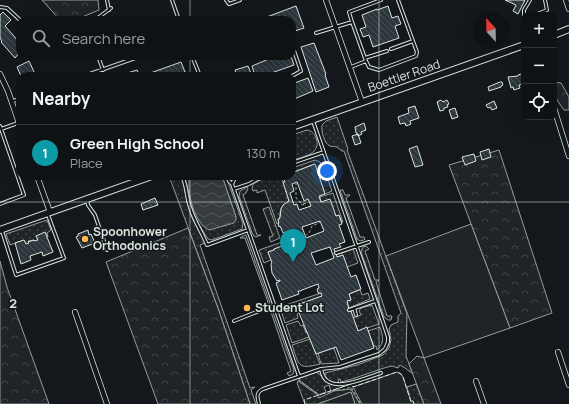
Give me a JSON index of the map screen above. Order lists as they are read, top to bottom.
{
  "streets": {
    "street": ["Boettler Road"]
  },
  "places": ["Spoonhower Orthodonics", "Student Lot"],
  "north": "top",
  "page": {
    "map_buttons": ["+", "−"],
    "search": "Search here",
    "heading": "Nearby",
    "list": [
      {
        "mark": "1",
        "name": "Green High School",
        "note": "Place",
        "value": "130 m"
      }
    ],
    "pins": "1"
  },
  "grid": {
    "rows": ["2"]
  }
}
